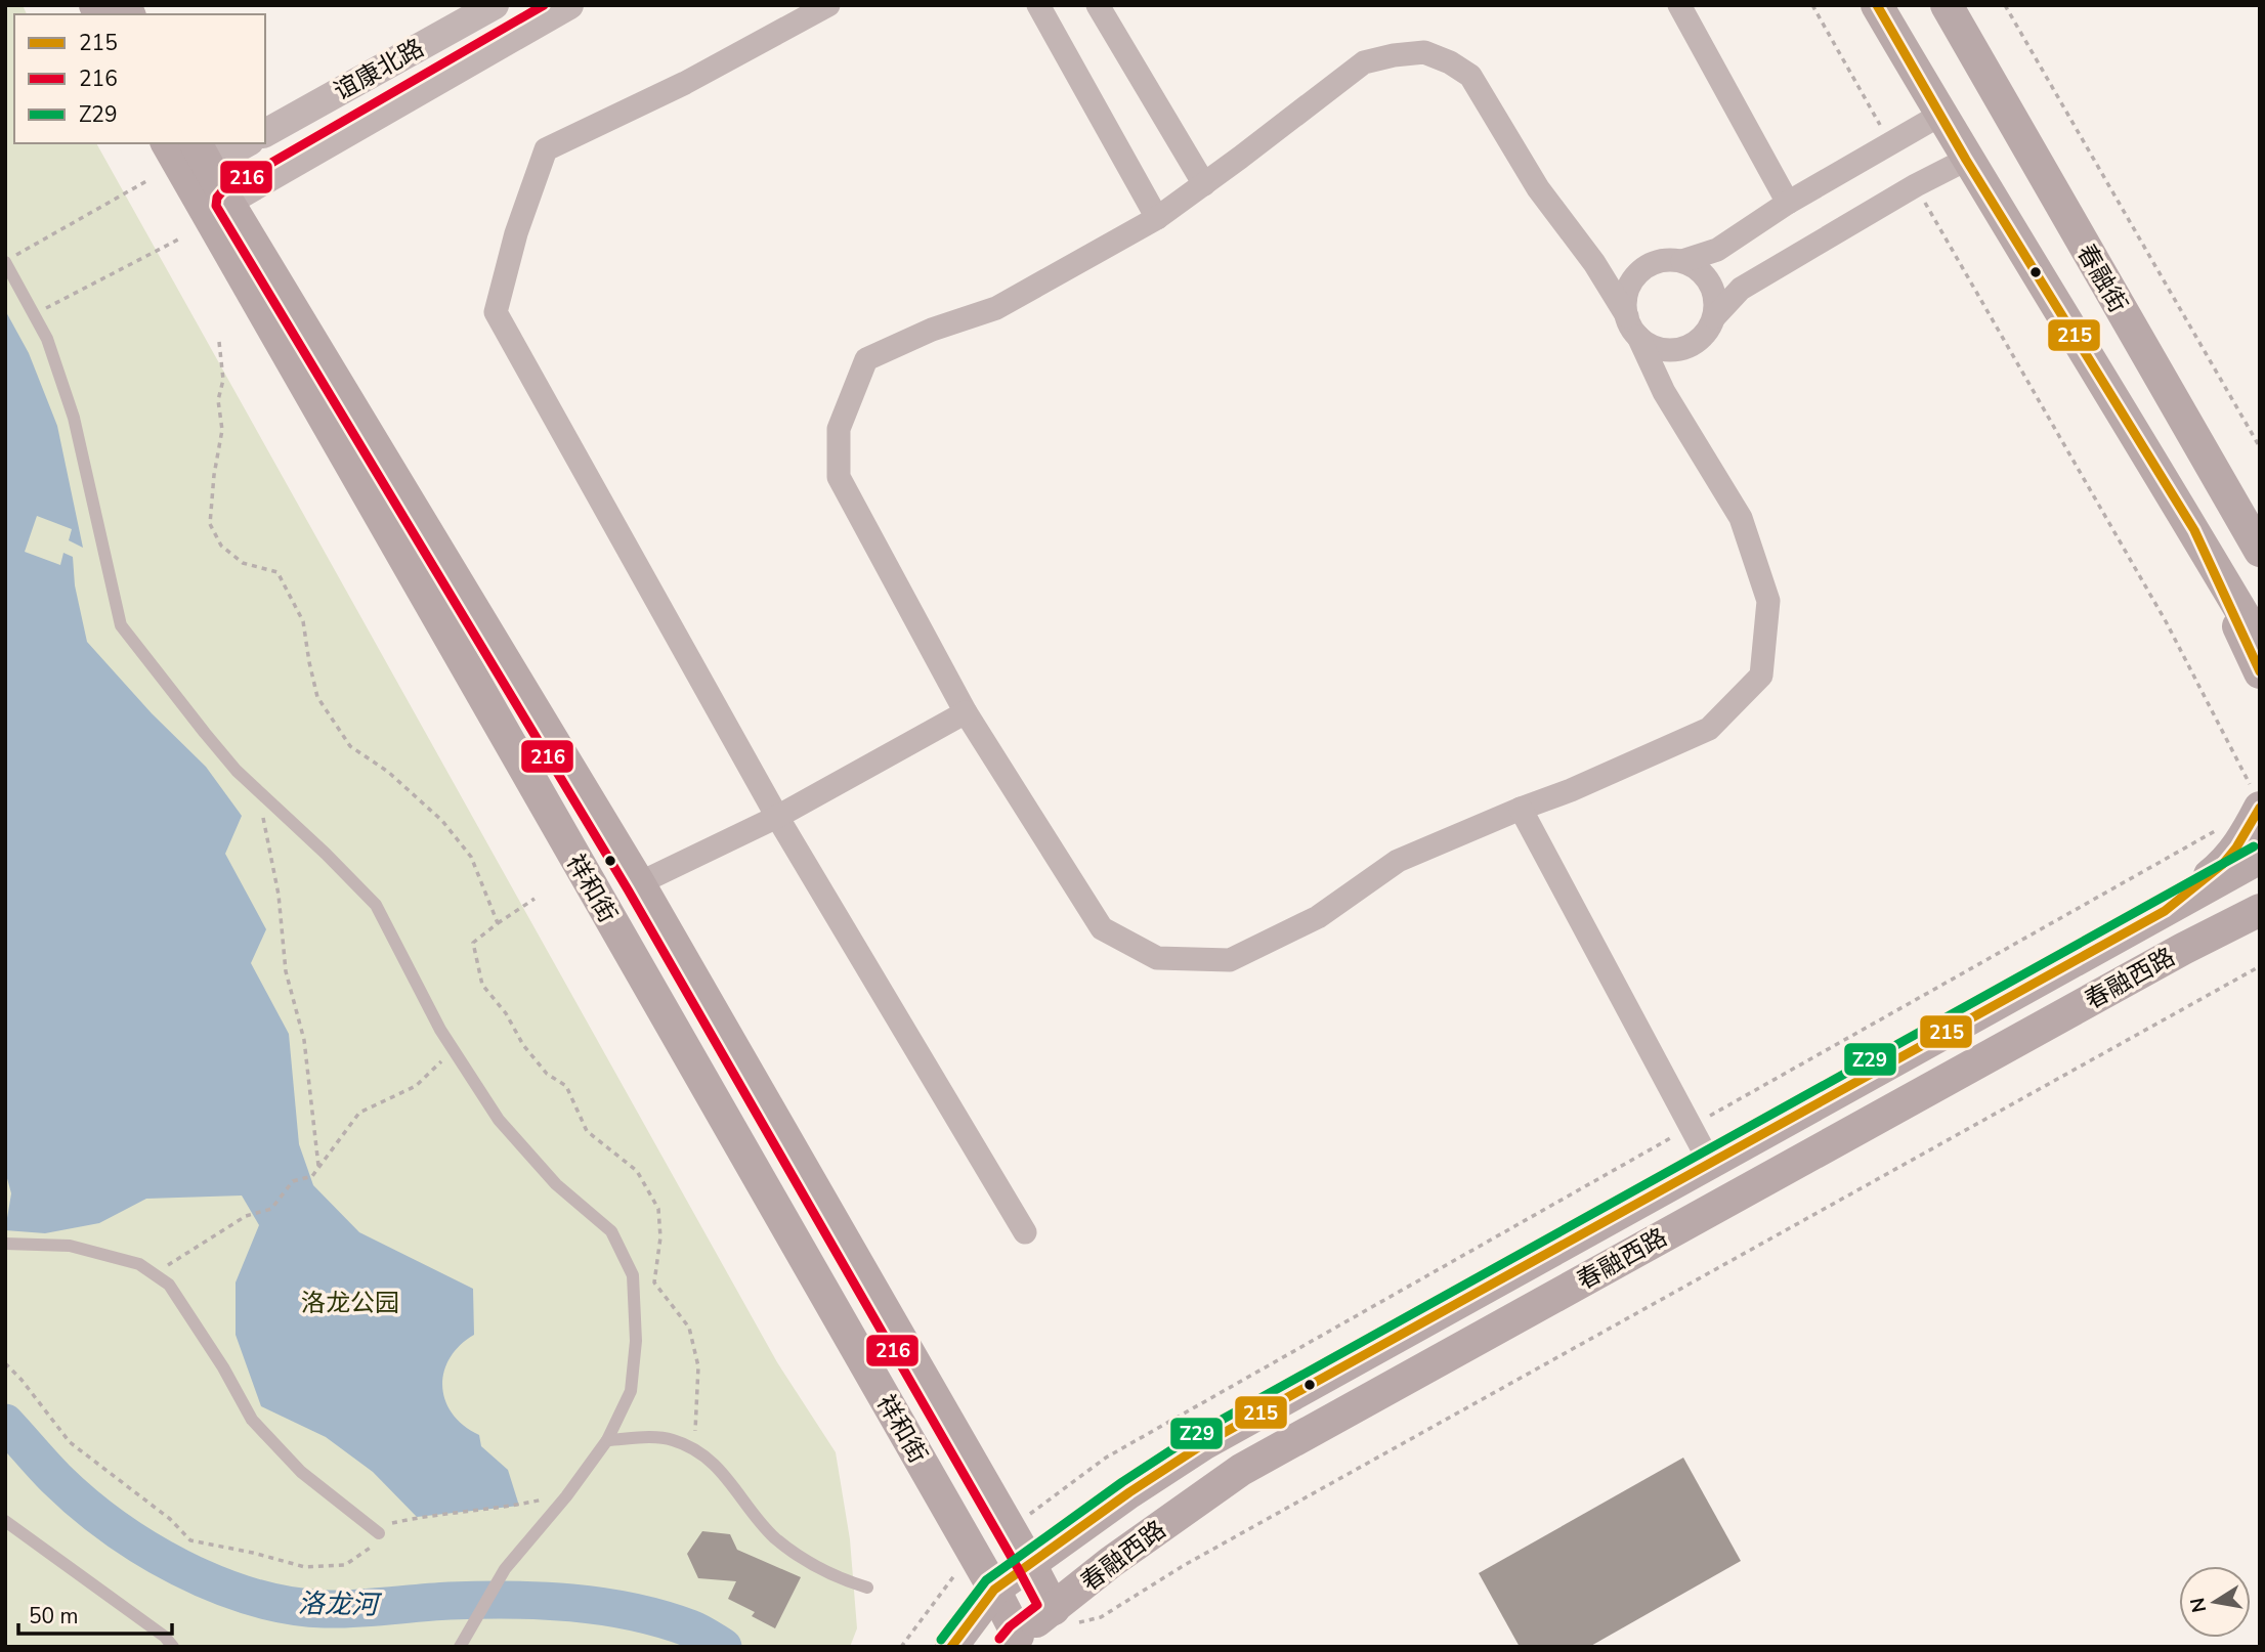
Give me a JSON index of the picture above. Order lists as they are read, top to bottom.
{
  "streets": {
    "main road": ["春融街", "祥和街", "春融西路"],
    "street": ["谊康北路"]
  },
  "crossings": [
    ["谊康北路", "祥和街"],
    ["祥和街", "春融西路"]
  ],
  "water": ["洛龙河"],
  "parks": ["洛龙公园"],
  "lines": ["transit line 215", "transit line 216", "transit line Z29"],
  "legend": ["215", "216", "Z29"],
  "scale_bar": "50 m",
  "north": "left"
}
